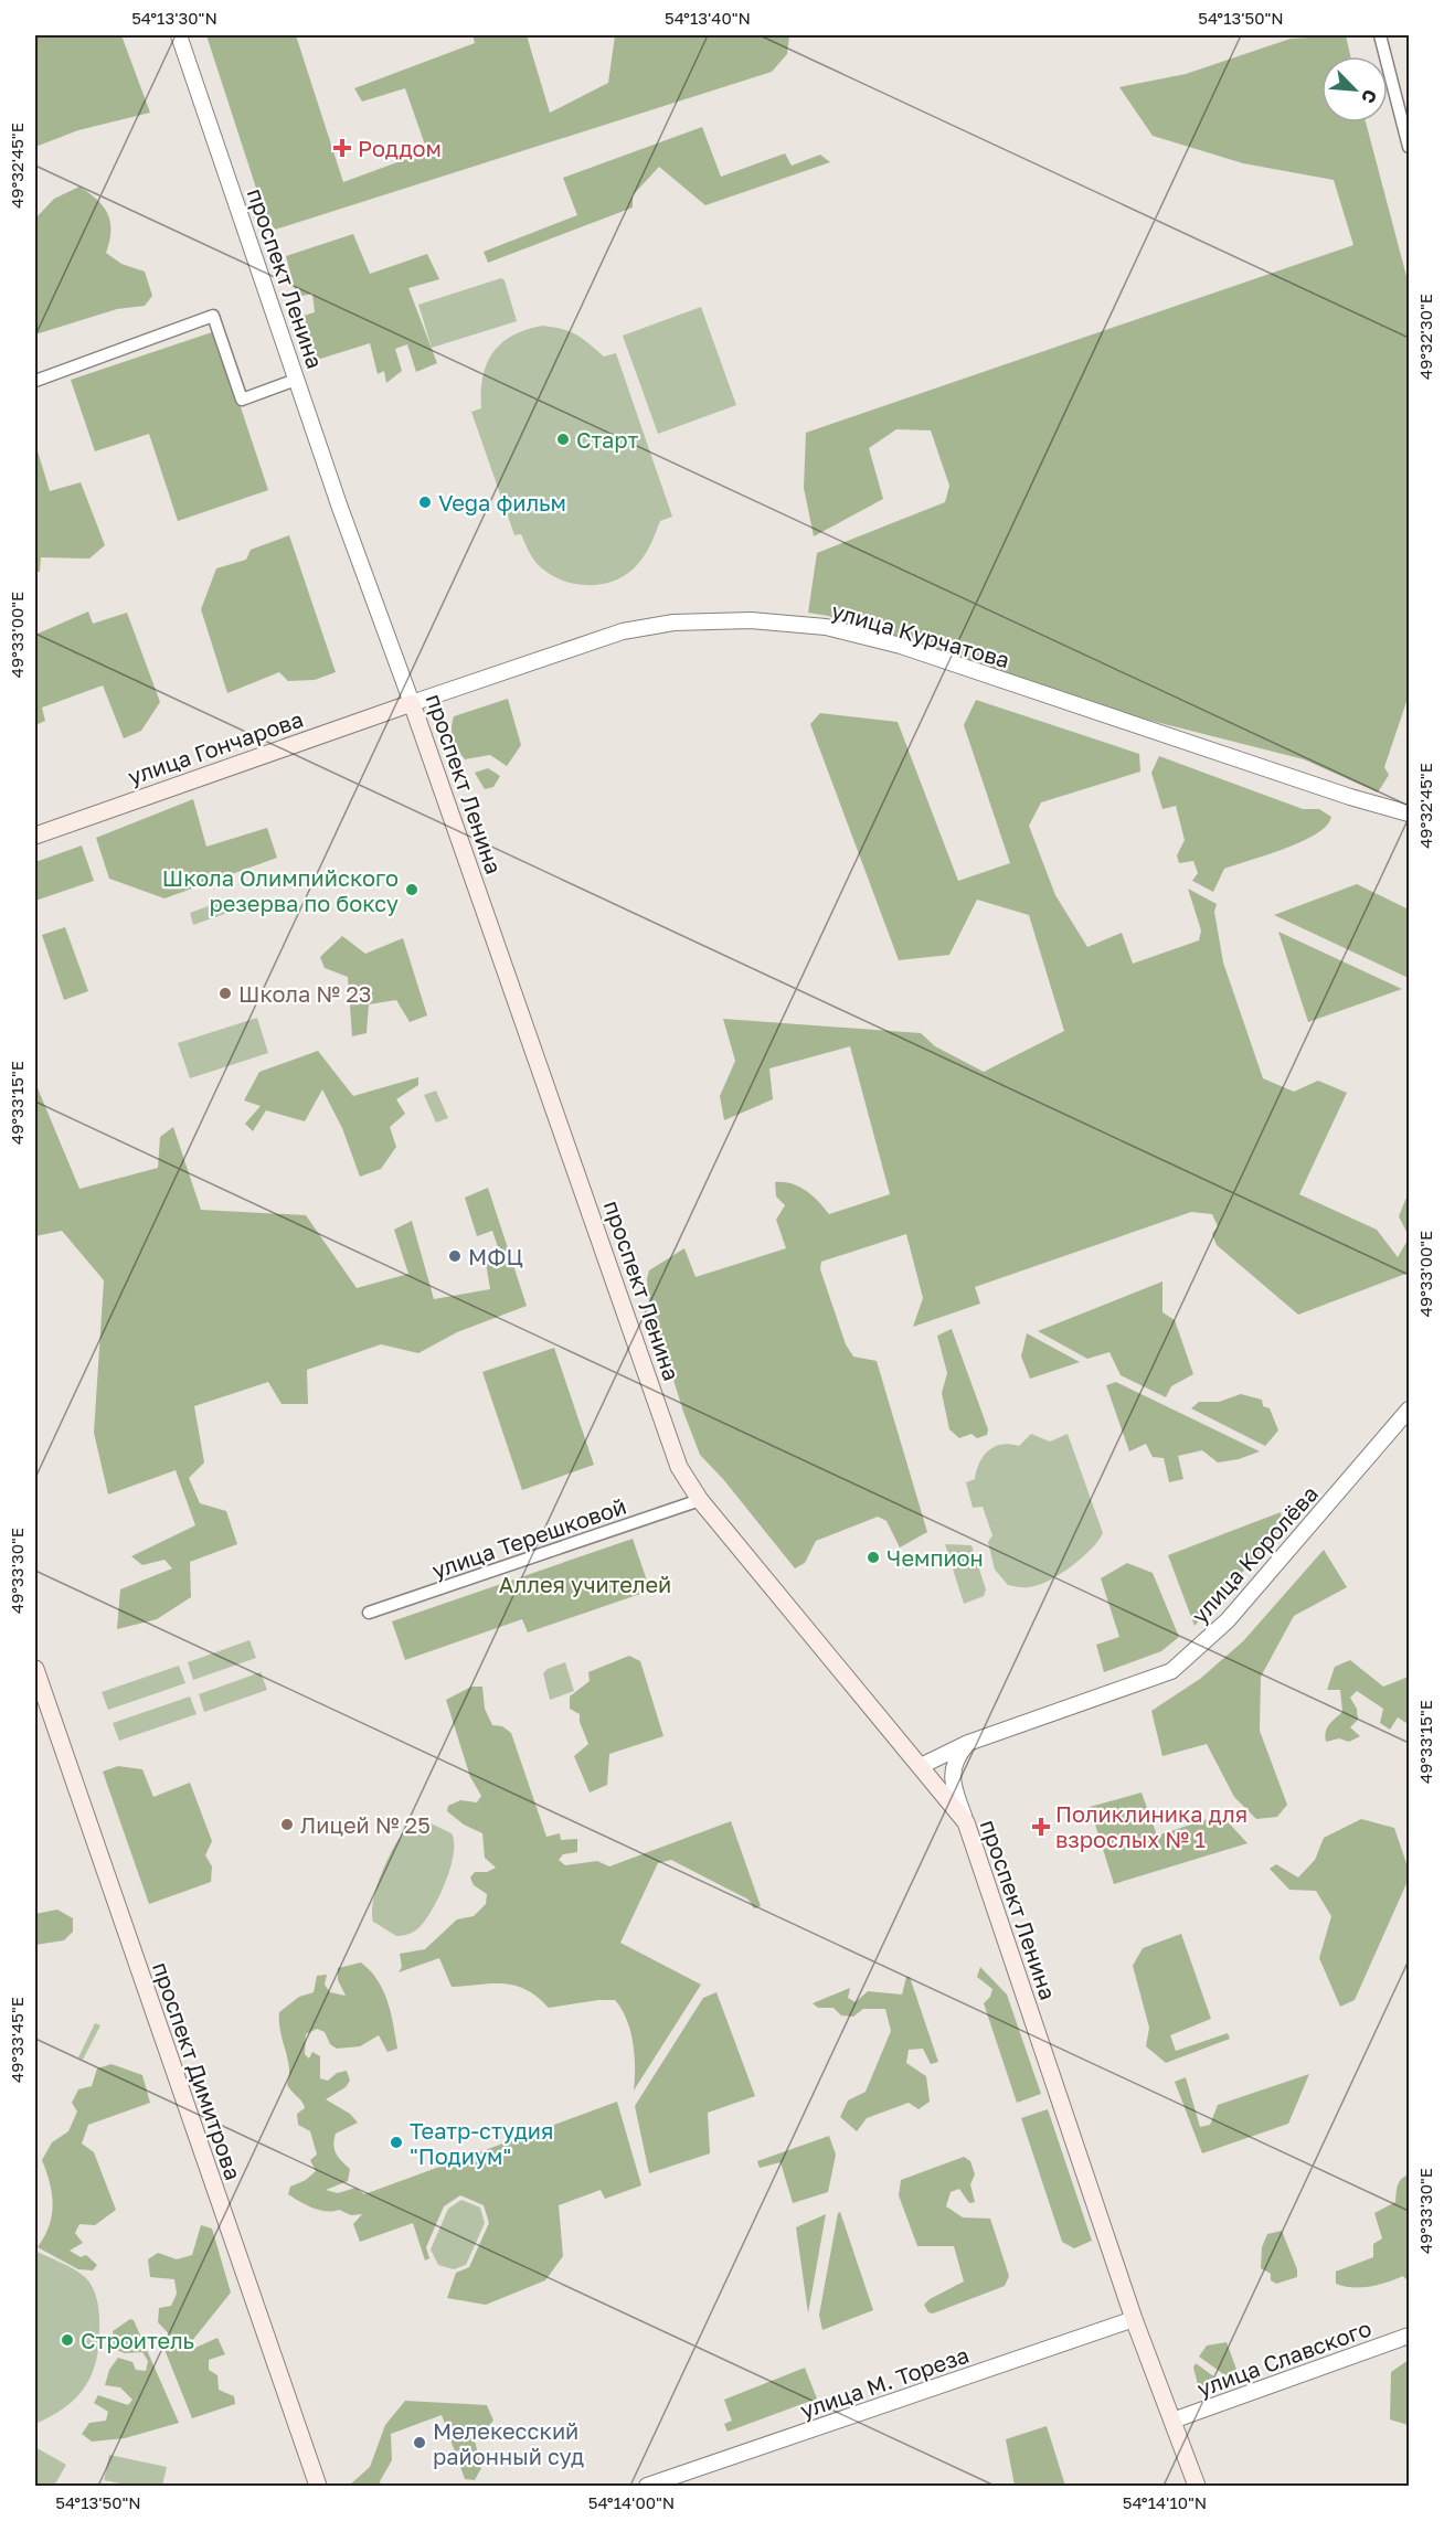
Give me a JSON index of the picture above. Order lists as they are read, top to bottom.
{
  "streets": {
    "main road": ["проспект Ленина", "улица Гончарова", "проспект Димитрова"],
    "street": [
      "улица Курчатова",
      "улица Терешковой",
      "улица Королёва",
      "улица Славского",
      "улица М. Тореза"
    ]
  },
  "crossings": [
    ["проспект Ленина", "улица Курчатова"],
    ["проспект Ленина", "улица Гончарова"],
    ["проспект Ленина", "улица Терешковой"],
    ["проспект Ленина", "улица Королёва"],
    ["проспект Ленина", "улица Славского"],
    ["проспект Ленина", "улица М. Тореза"],
    ["улица Курчатова", "улица Гончарова"]
  ],
  "parks": ["Аллея учителей"],
  "places": {
    "health": ["Роддом", "Поликлиника для взрослых № 1"],
    "other": [
      "Старт",
      "Vega фильм",
      "Школа Олимпийского резерва по боксу",
      "Школа № 23",
      "МФЦ",
      "Чемпион",
      "Лицей № 25",
      "Театр-студия \"Подиум\"",
      "Строитель",
      "Мелекесский районный суд"
    ]
  },
  "north": "bottom right",
  "coordinates": [
    "54°13'30\"N",
    "54°13'40\"N",
    "54°13'50\"N",
    "49°32'45\"E",
    "49°32'30\"E",
    "49°33'00\"E",
    "49°33'15\"E",
    "49°33'30\"E",
    "49°33'45\"E",
    "54°14'00\"N",
    "54°14'10\"N"
  ]
}
